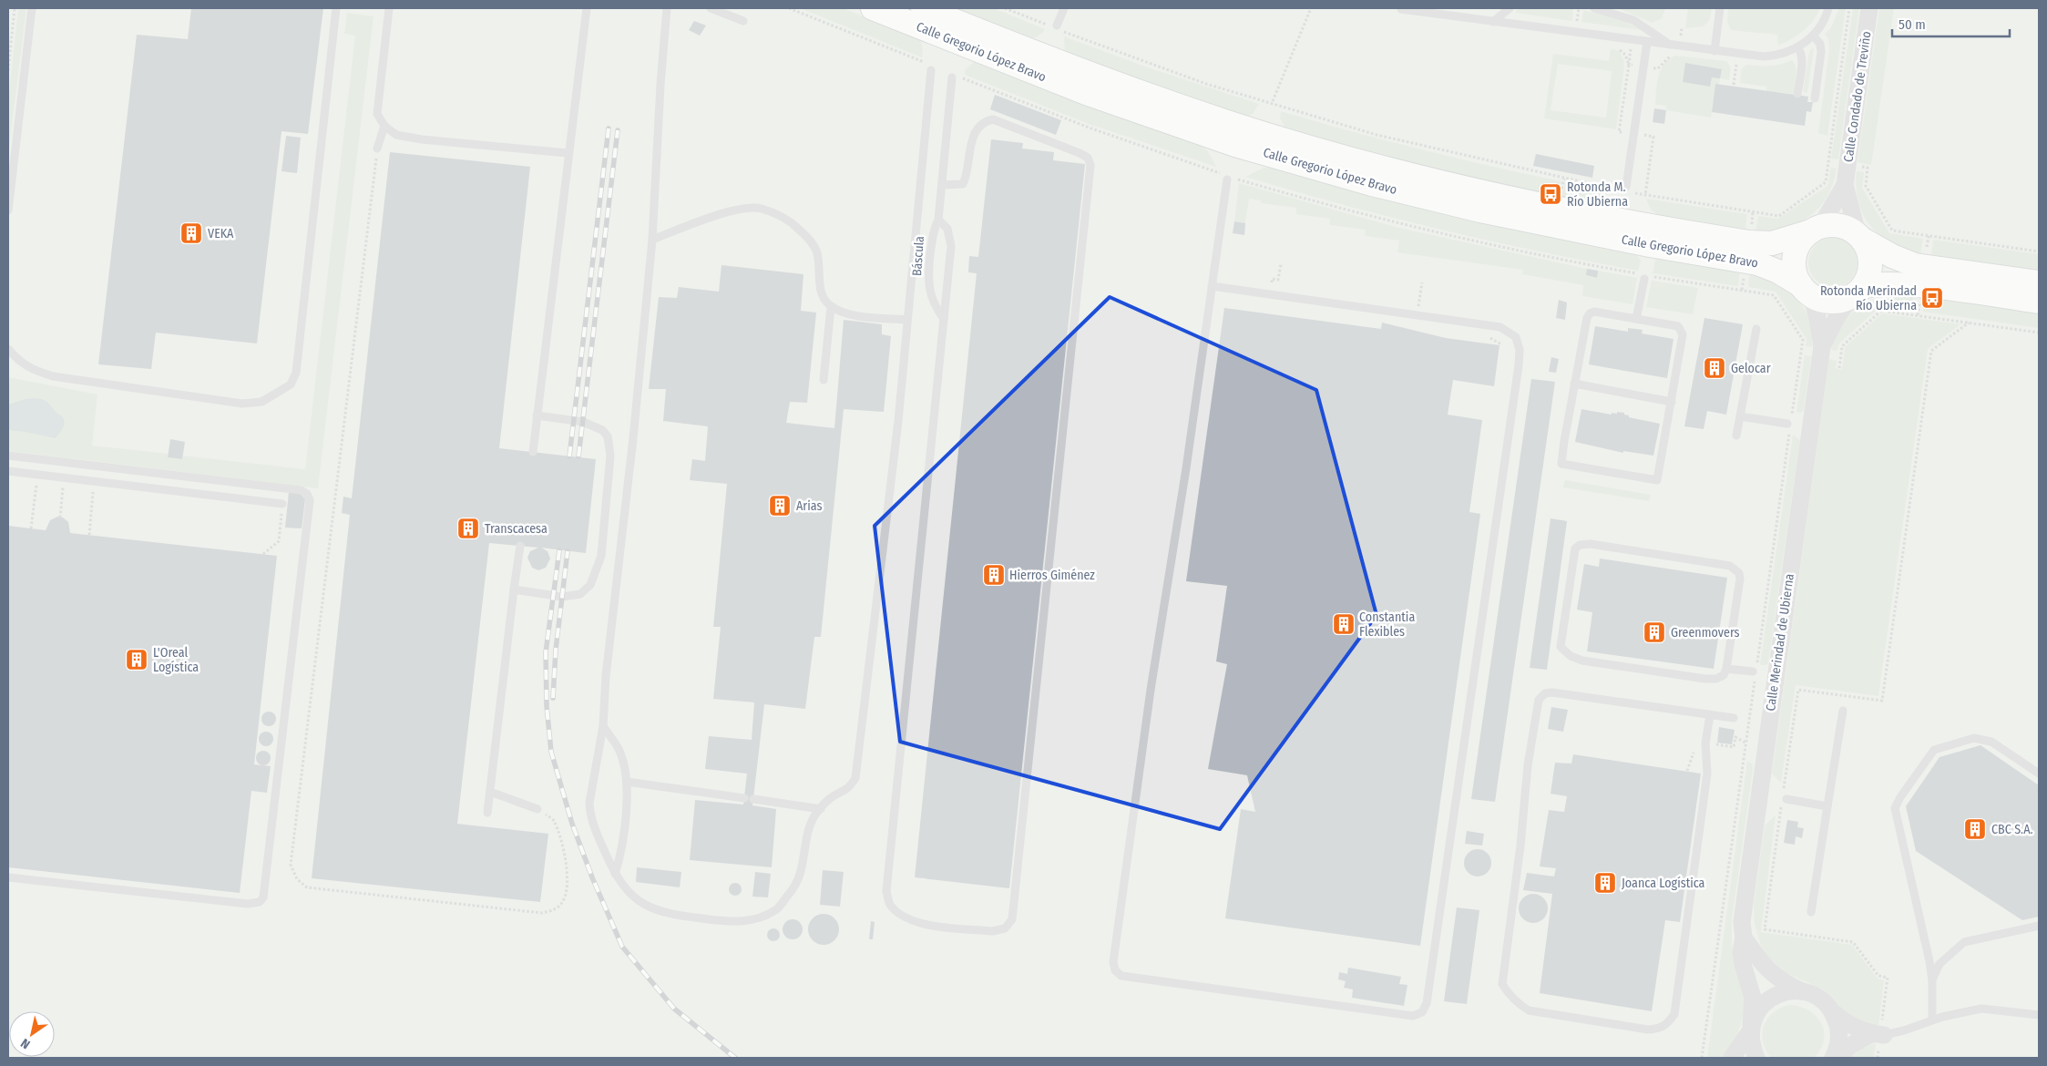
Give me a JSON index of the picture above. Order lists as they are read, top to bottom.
{
  "streets": {
    "main road": ["Calle Gregorio López Bravo"],
    "street": ["Calle Condado de Treviño", "Calle Merindad de Ubierna"],
    "lane": ["Báscula"]
  },
  "crossings": [
    ["Calle Gregorio López Bravo", "Calle Condado de Treviño"],
    ["Calle Gregorio López Bravo", "Calle Merindad de Ubierna"],
    ["Calle Condado de Treviño", "Calle Merindad de Ubierna"]
  ],
  "places": {
    "bus stop": ["Rotonda M. Río Ubierna", "Rotonda Merindad Río Ubierna"],
    "building": [
      "VEKA",
      "Gelocar",
      "Arias",
      "Transcacesa",
      "Hierros Giménez",
      "Constantia Flexibles",
      "Greenmovers",
      "L'Oreal Logística",
      "CBC S.A.",
      "Joanca Logística"
    ]
  },
  "scale_bar": "50 m",
  "north": "bottom left"
}
